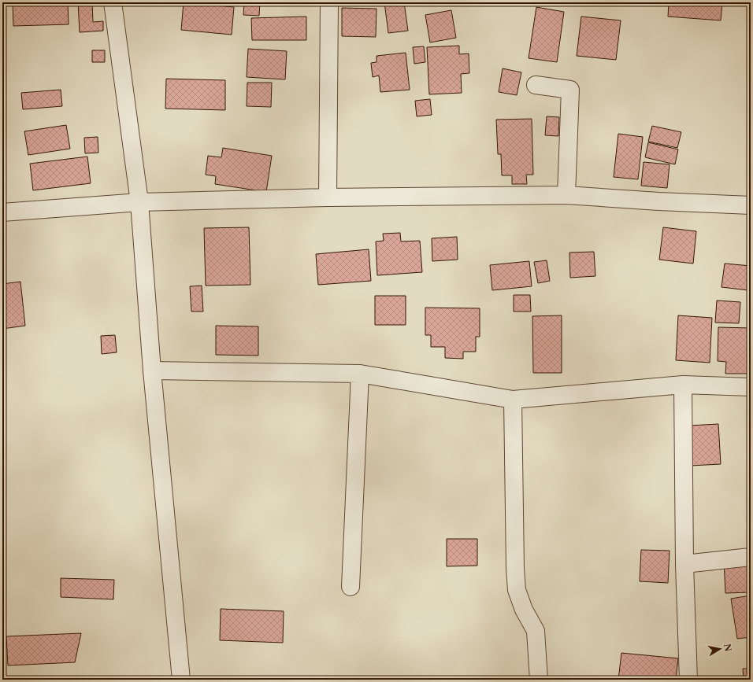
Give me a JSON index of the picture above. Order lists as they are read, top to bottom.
{
  "north": "right"
}
